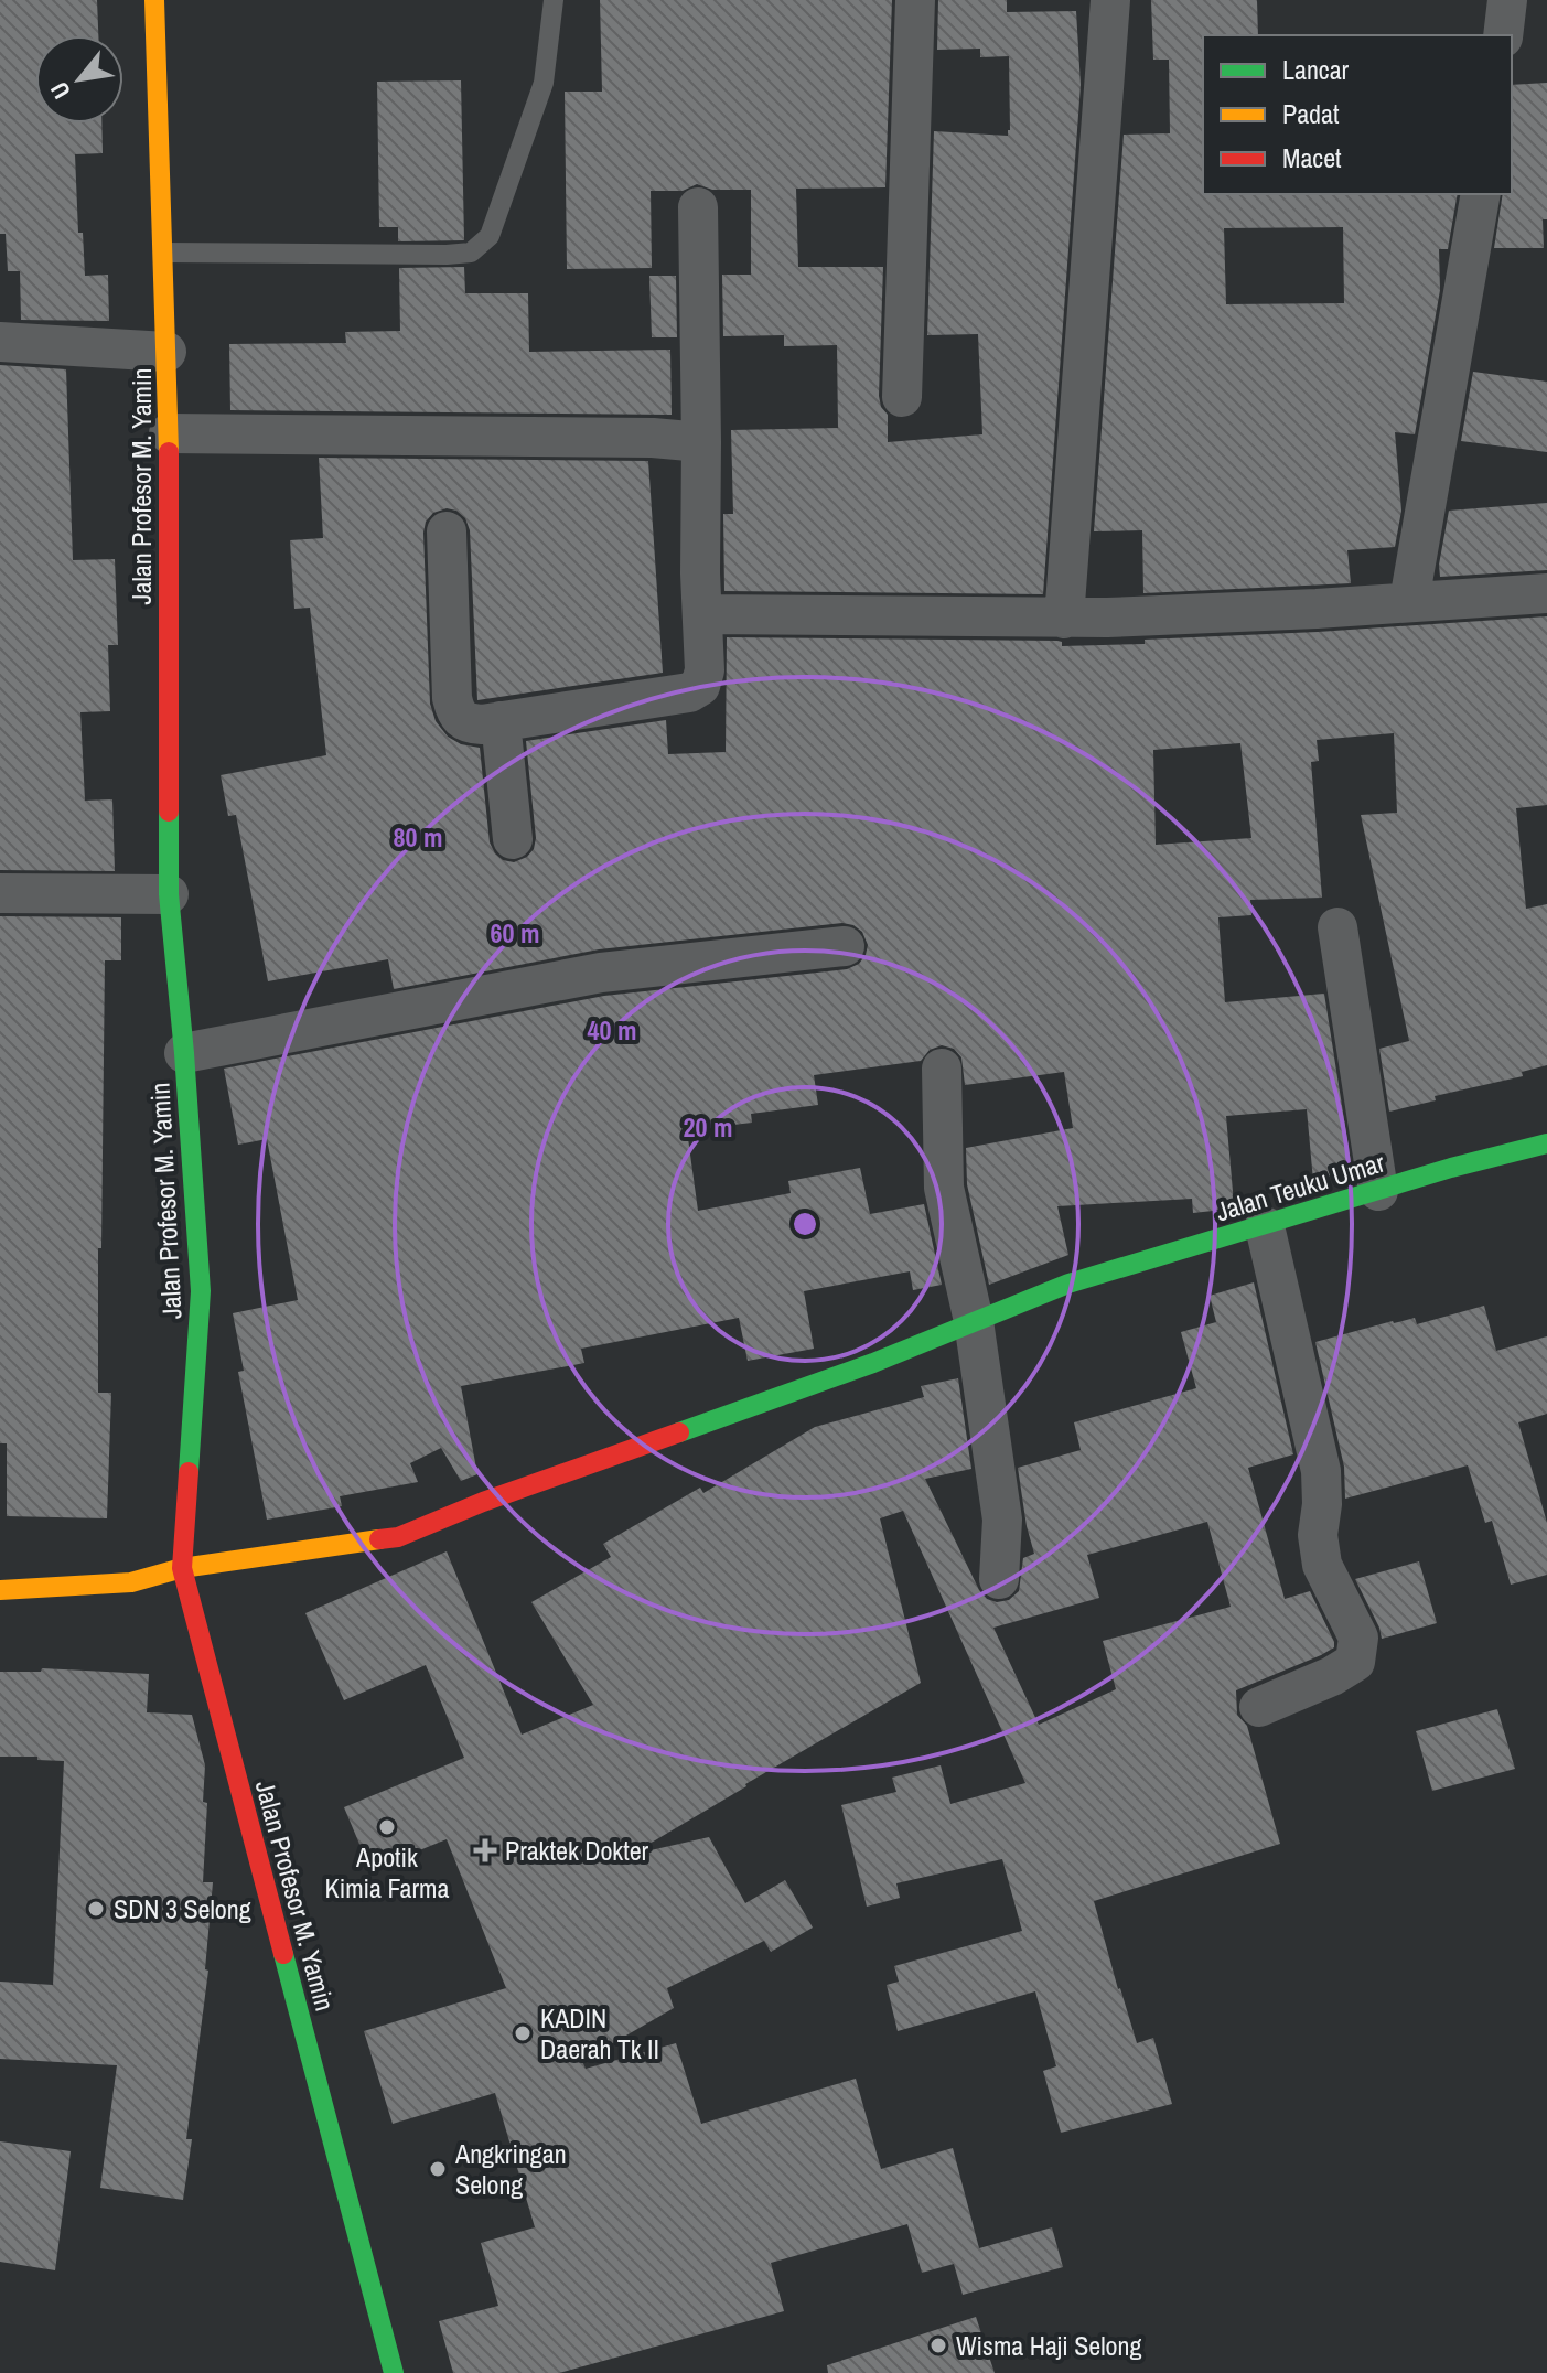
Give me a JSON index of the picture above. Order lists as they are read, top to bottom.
{
  "streets": {
    "main road": ["Jalan Profesor M. Yamin", "Jalan Teuku Umar"]
  },
  "crossings": [
    ["Jalan Profesor M. Yamin", "Jalan Teuku Umar"]
  ],
  "places": {
    "other": [
      "Apotik Kimia Farma",
      "SDN 3 Selong",
      "KADIN Daerah Tk II",
      "Angkringan Selong",
      "Wisma Haji Selong"
    ],
    "health": ["Praktek Dokter"]
  },
  "legend": ["Lancar", "Padat", "Macet"],
  "north": "bottom left",
  "rings": [
    "80 m",
    "60 m",
    "40 m",
    "20 m"
  ]
}
